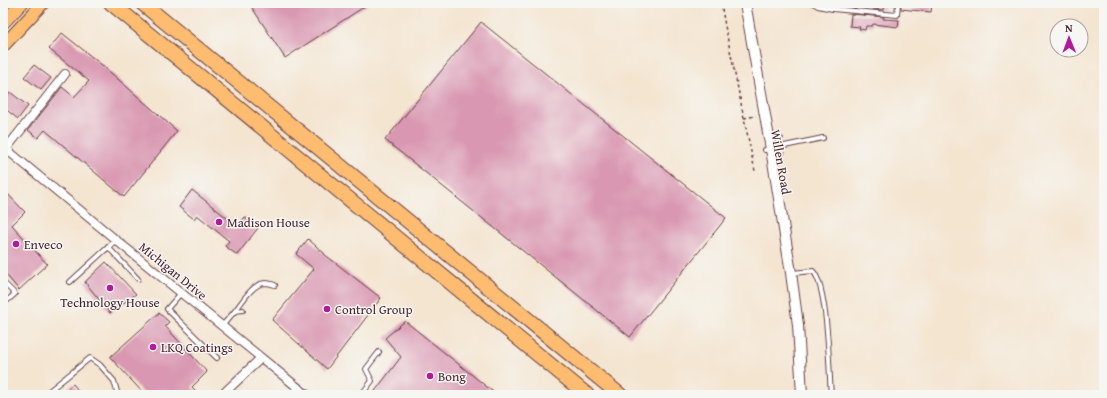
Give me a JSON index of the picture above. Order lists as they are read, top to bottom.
{
  "streets": {
    "street": ["Willen Road", "Michigan Drive"]
  },
  "places": [
    "Madison House",
    "Enveco",
    "Technology House",
    "Control Group",
    "LKQ Coatings",
    "Bong"
  ],
  "north": "top"
}
